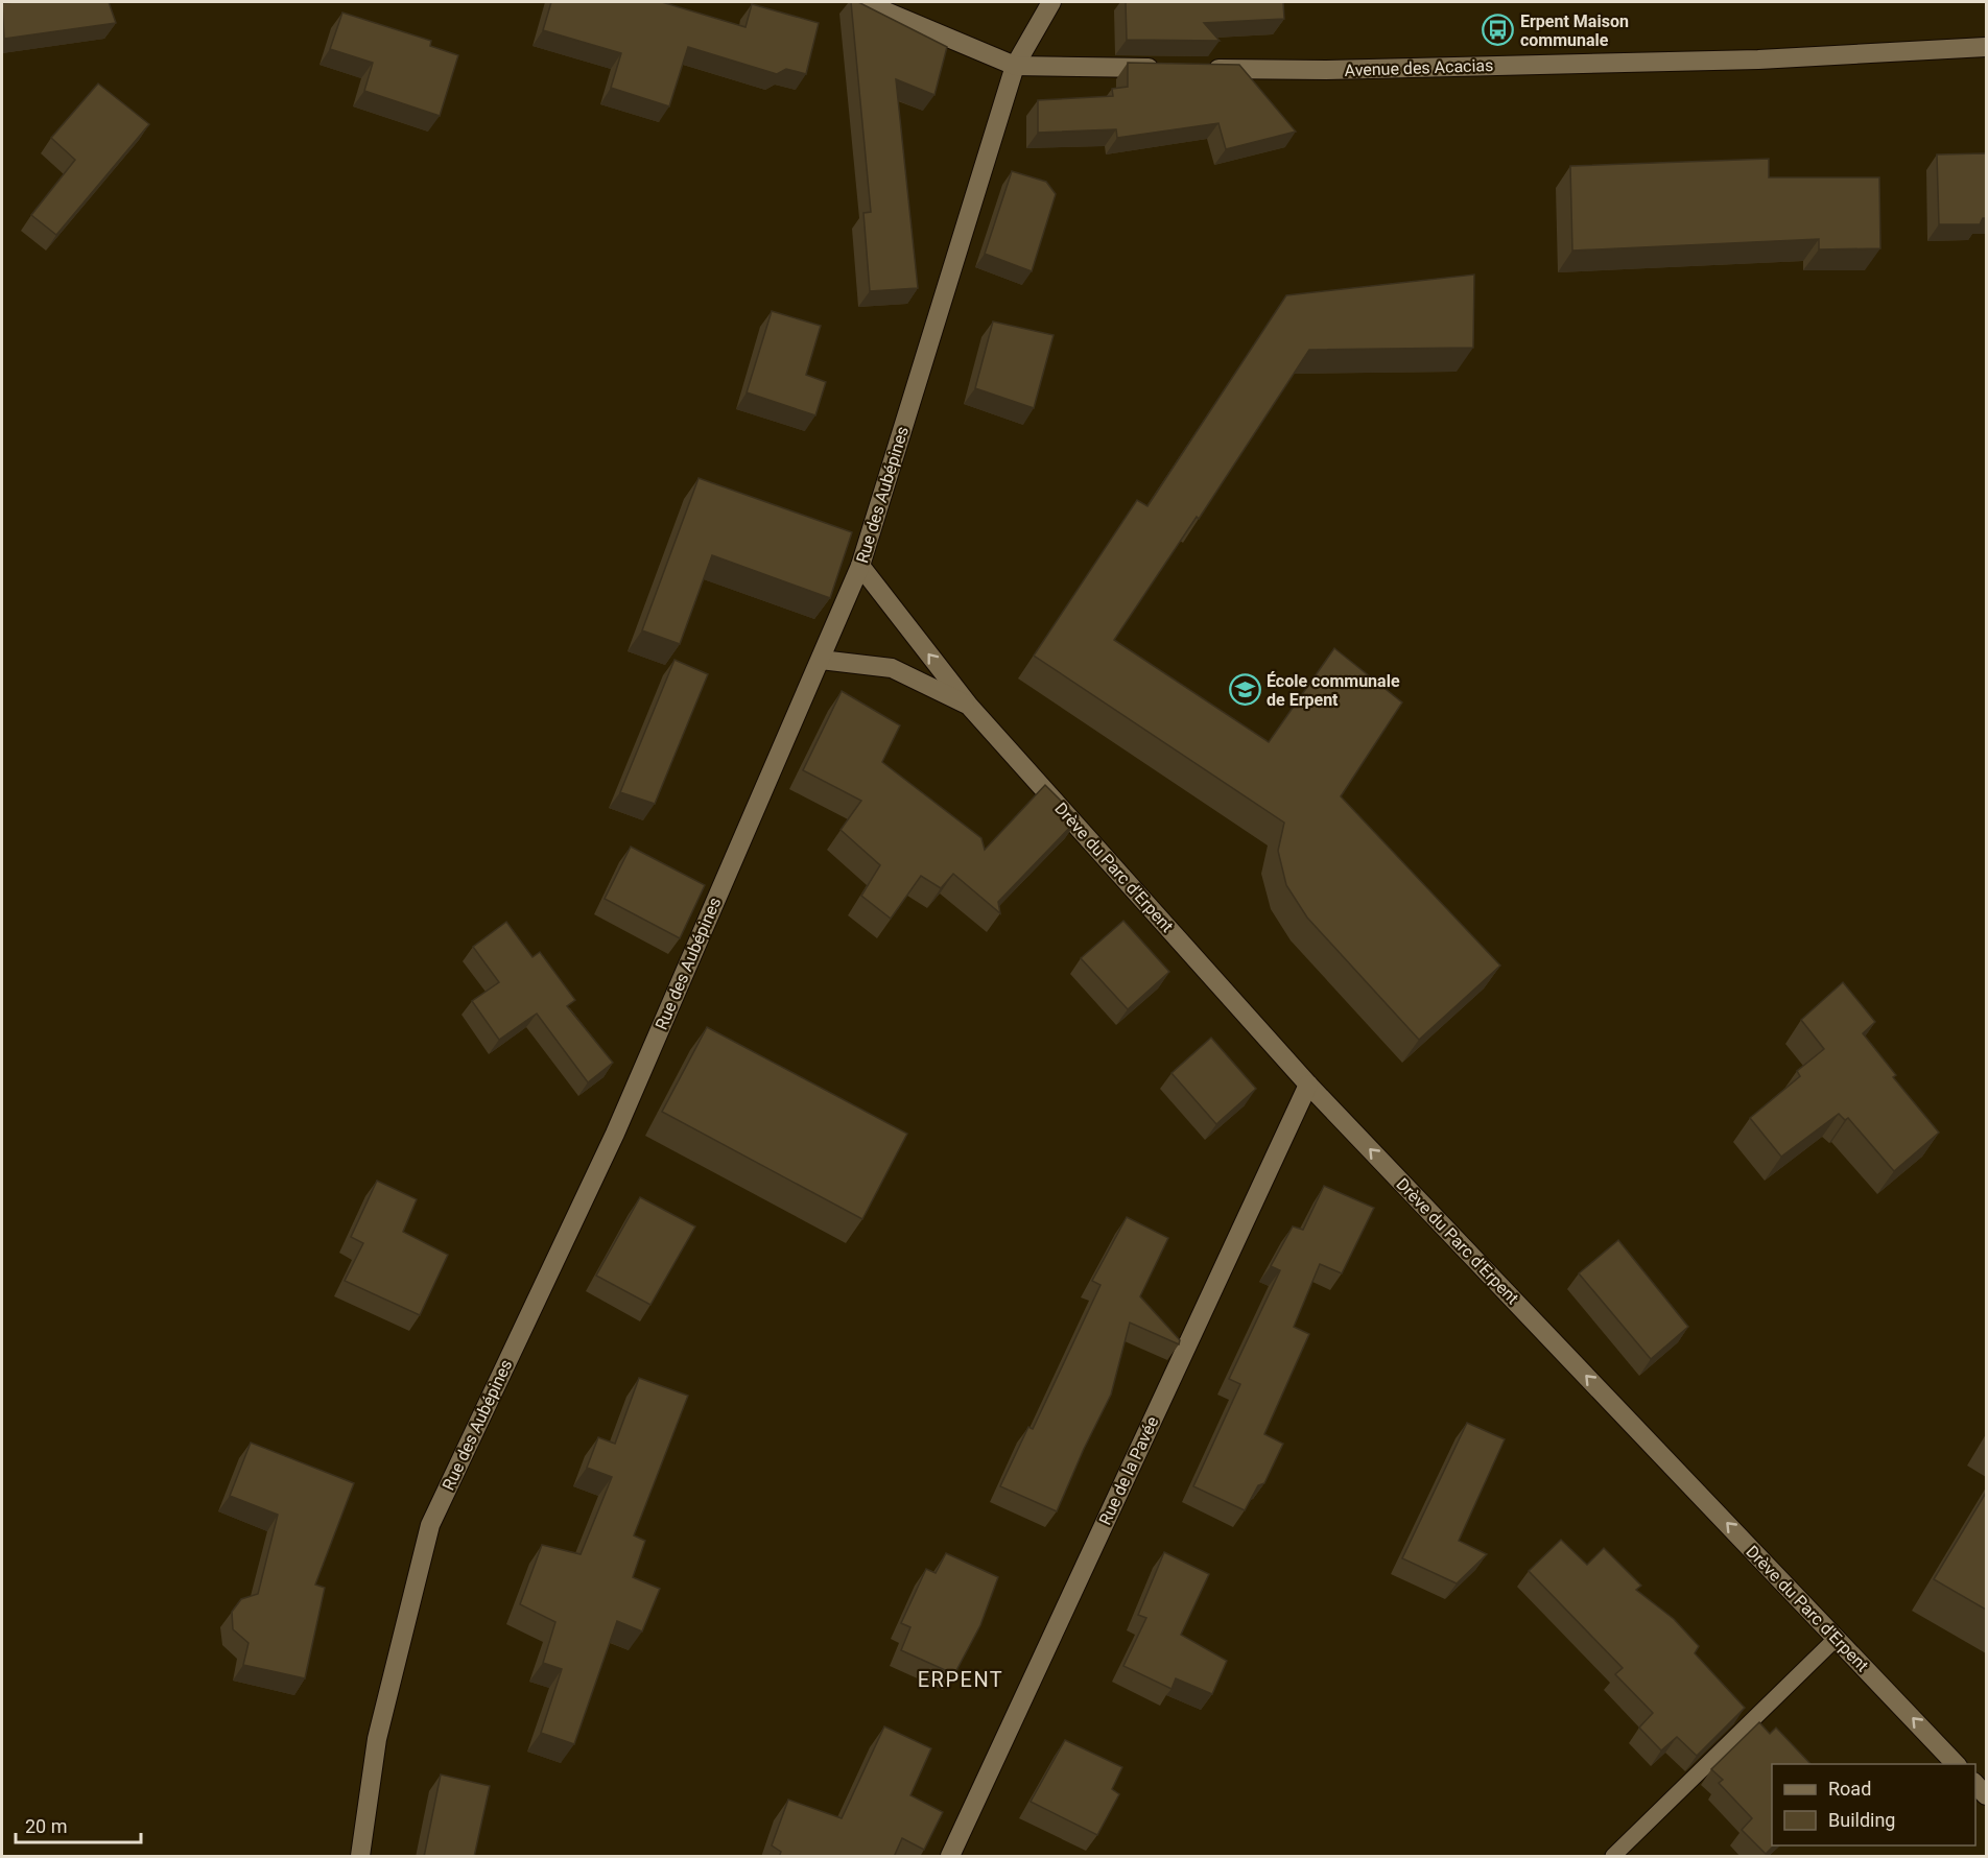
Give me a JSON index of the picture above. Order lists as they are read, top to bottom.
{
  "streets": {
    "street": [
      "Avenue des Acacias",
      "Rue des Aubépines",
      "Drève du Parc d'Erpent",
      "Rue de la Pavée"
    ]
  },
  "crossings": [
    ["Rue des Aubépines", "Drève du Parc d'Erpent"],
    ["Drève du Parc d'Erpent", "Rue de la Pavée"]
  ],
  "one_way": ["Drève du Parc d'Erpent"],
  "districts": ["ERPENT"],
  "places": {
    "bus stop": ["Erpent Maison communale"],
    "school or university": ["École communale de Erpent"]
  },
  "legend": ["Road", "Building"],
  "scale_bar": "20 m"
}
